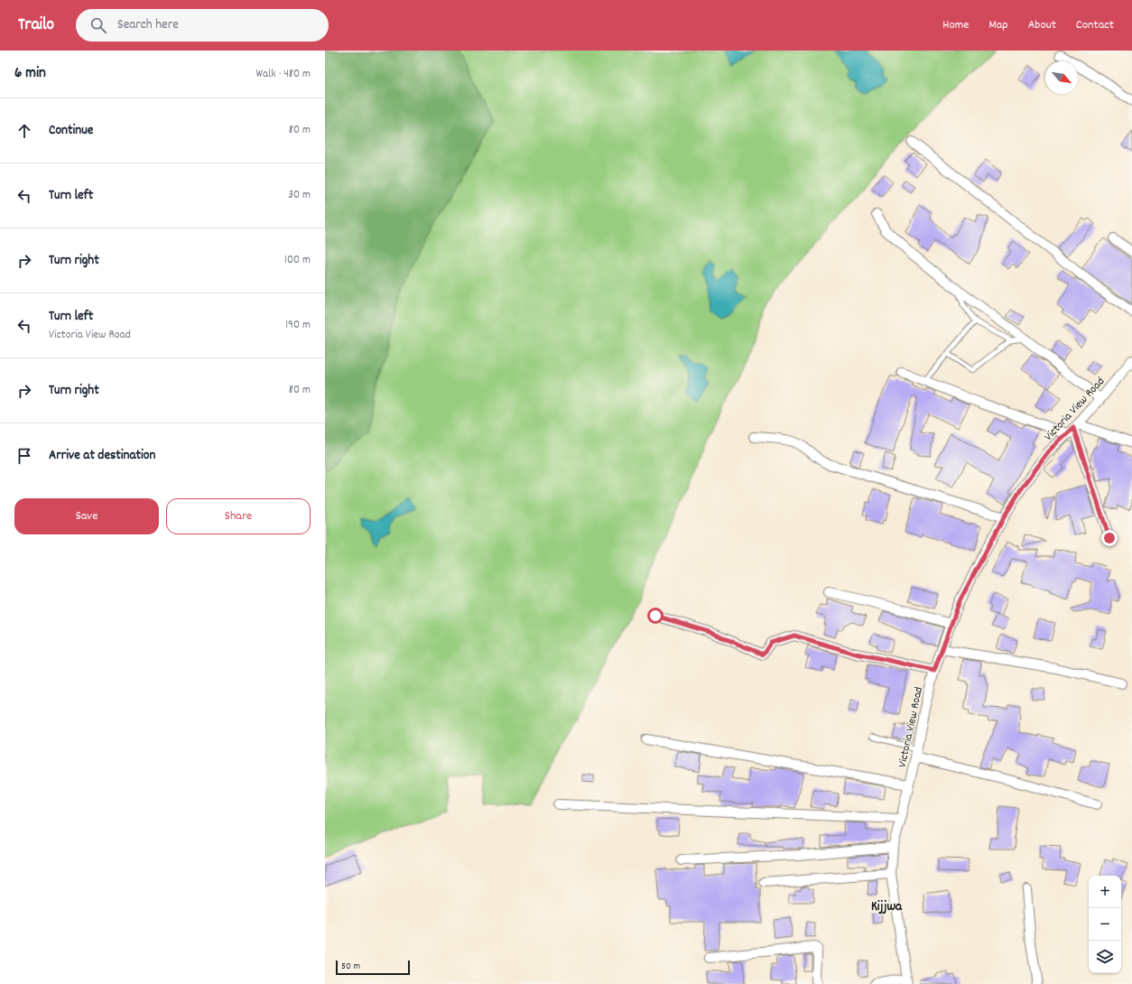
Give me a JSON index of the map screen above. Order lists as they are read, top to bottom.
{
  "streets": {
    "street": ["Victoria View Road"]
  },
  "districts": ["Kijjwa"],
  "scale_bar": "50 m",
  "north": "bottom right",
  "page": {
    "header": "Trailo",
    "search": "Search here",
    "nav": [
      "Home",
      "Map",
      "About",
      "Contact"
    ],
    "heading": ["6 min", "Walk · 480 m"],
    "list": [
      ["Continue", "80 m"],
      ["Turn left", "30 m"],
      ["Turn right", "100 m"],
      ["Turn left", "Victoria View Road", "190 m"],
      ["Turn right", "80 m"],
      "Arrive at destination"
    ],
    "buttons": ["Save", "Share"],
    "map_buttons": ["+", "−"],
    "scale": "50 m"
  }
}
